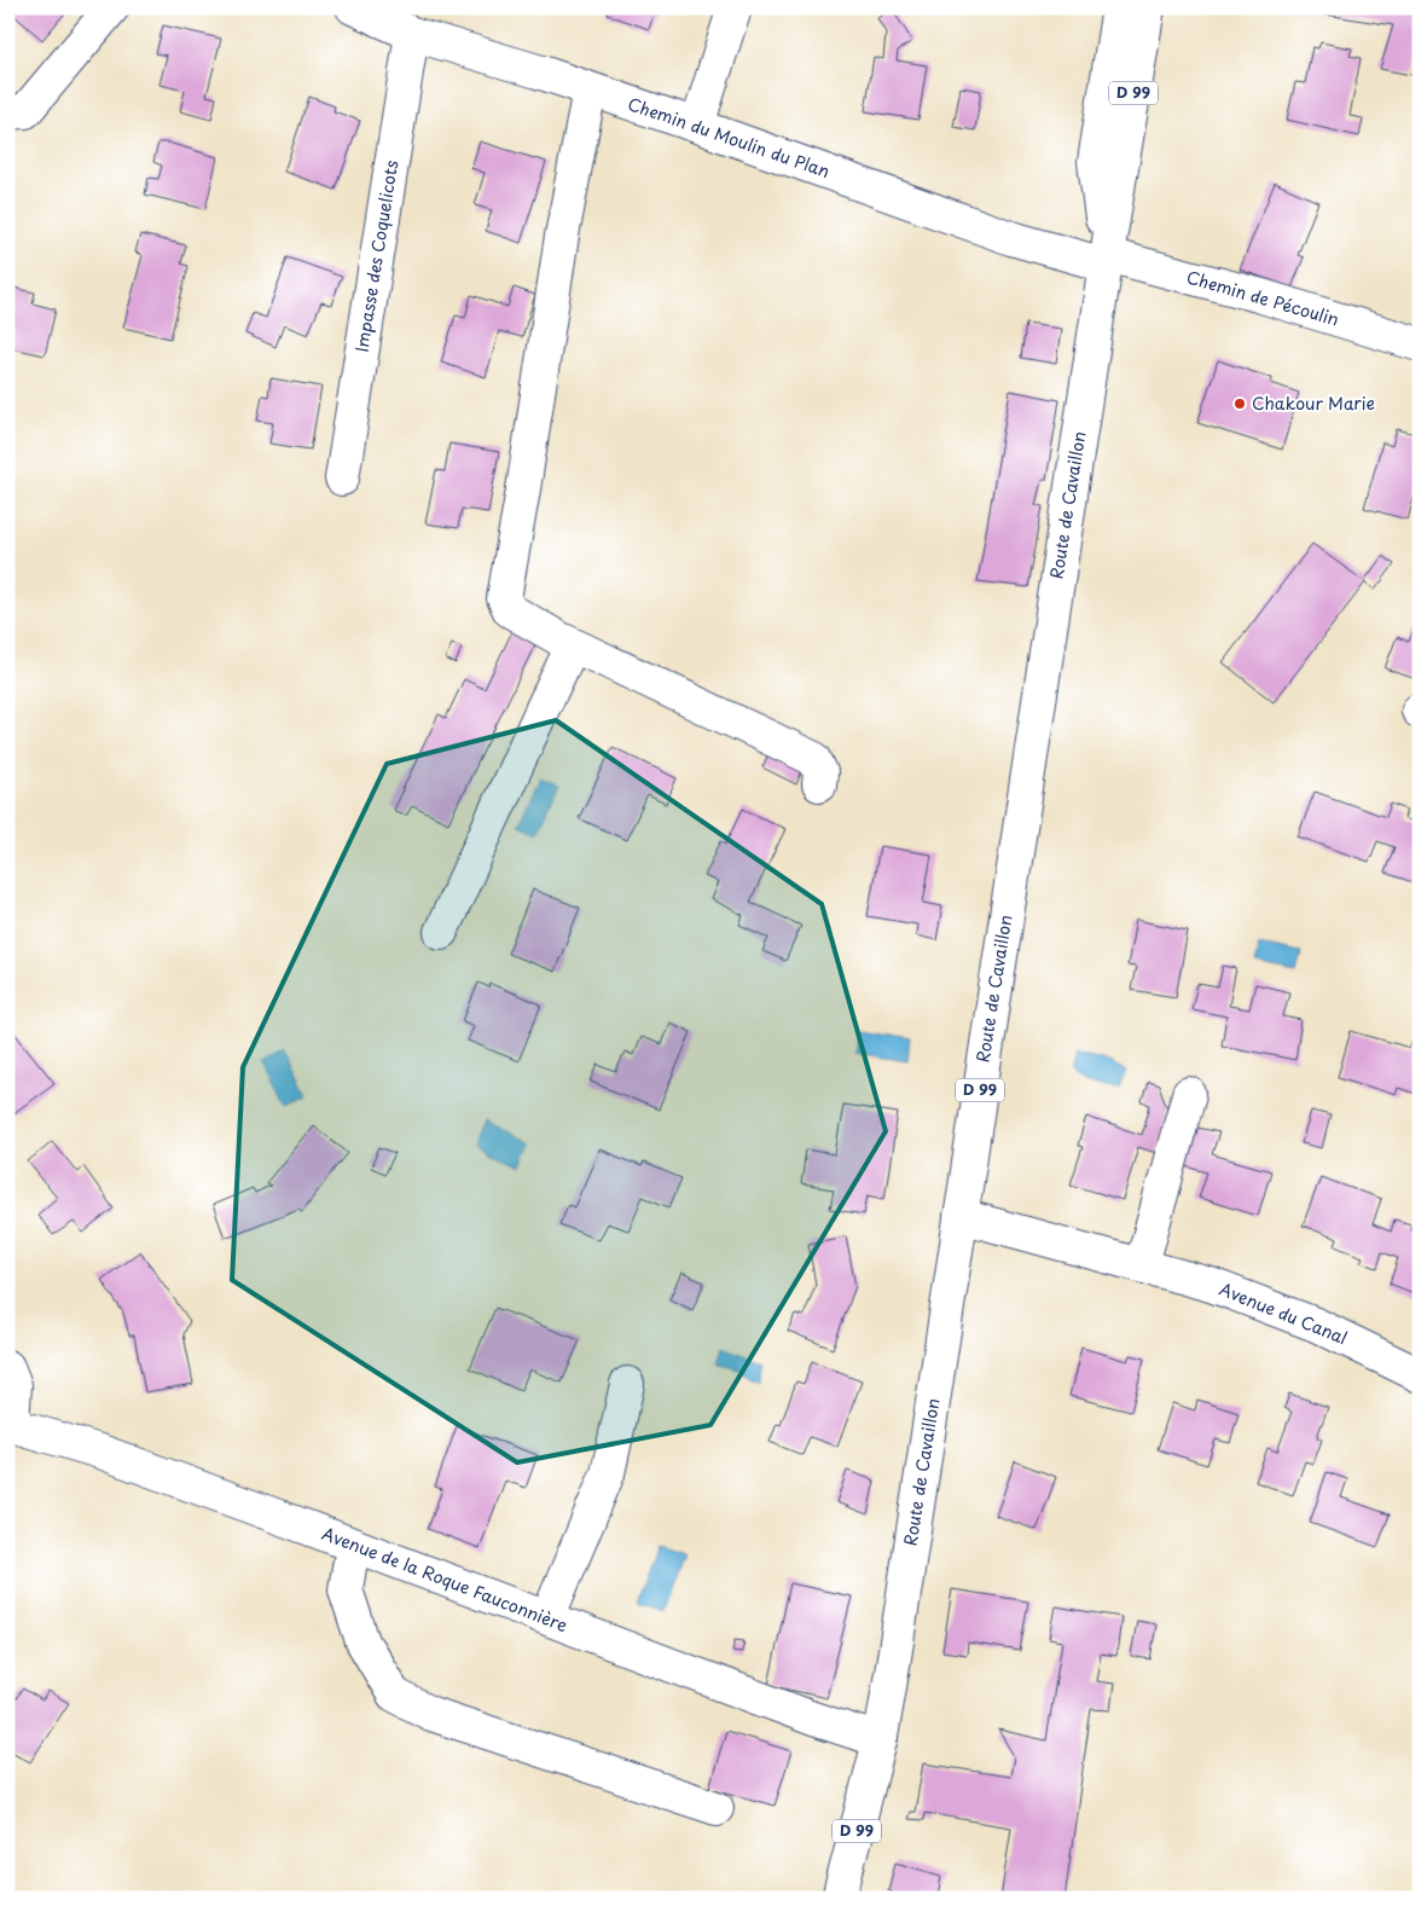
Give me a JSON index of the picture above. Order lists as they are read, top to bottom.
{
  "streets": {
    "street": [
      "D 99",
      "Chemin du Moulin du Plan",
      "Impasse des Coquelicots",
      "Chemin de Pécoulin",
      "Route de Cavaillon",
      "Avenue du Canal",
      "Avenue de la Roque Fauconnière"
    ]
  },
  "crossings": [
    ["Chemin du Moulin du Plan", "Impasse des Coquelicots"],
    ["Chemin du Moulin du Plan", "Chemin de Pécoulin"],
    ["Chemin du Moulin du Plan", "Route de Cavaillon"],
    ["Chemin de Pécoulin", "Route de Cavaillon"],
    ["Route de Cavaillon", "Avenue du Canal"],
    ["Route de Cavaillon", "Avenue de la Roque Fauconnière"]
  ],
  "places": ["Chakour Marie"]
}
